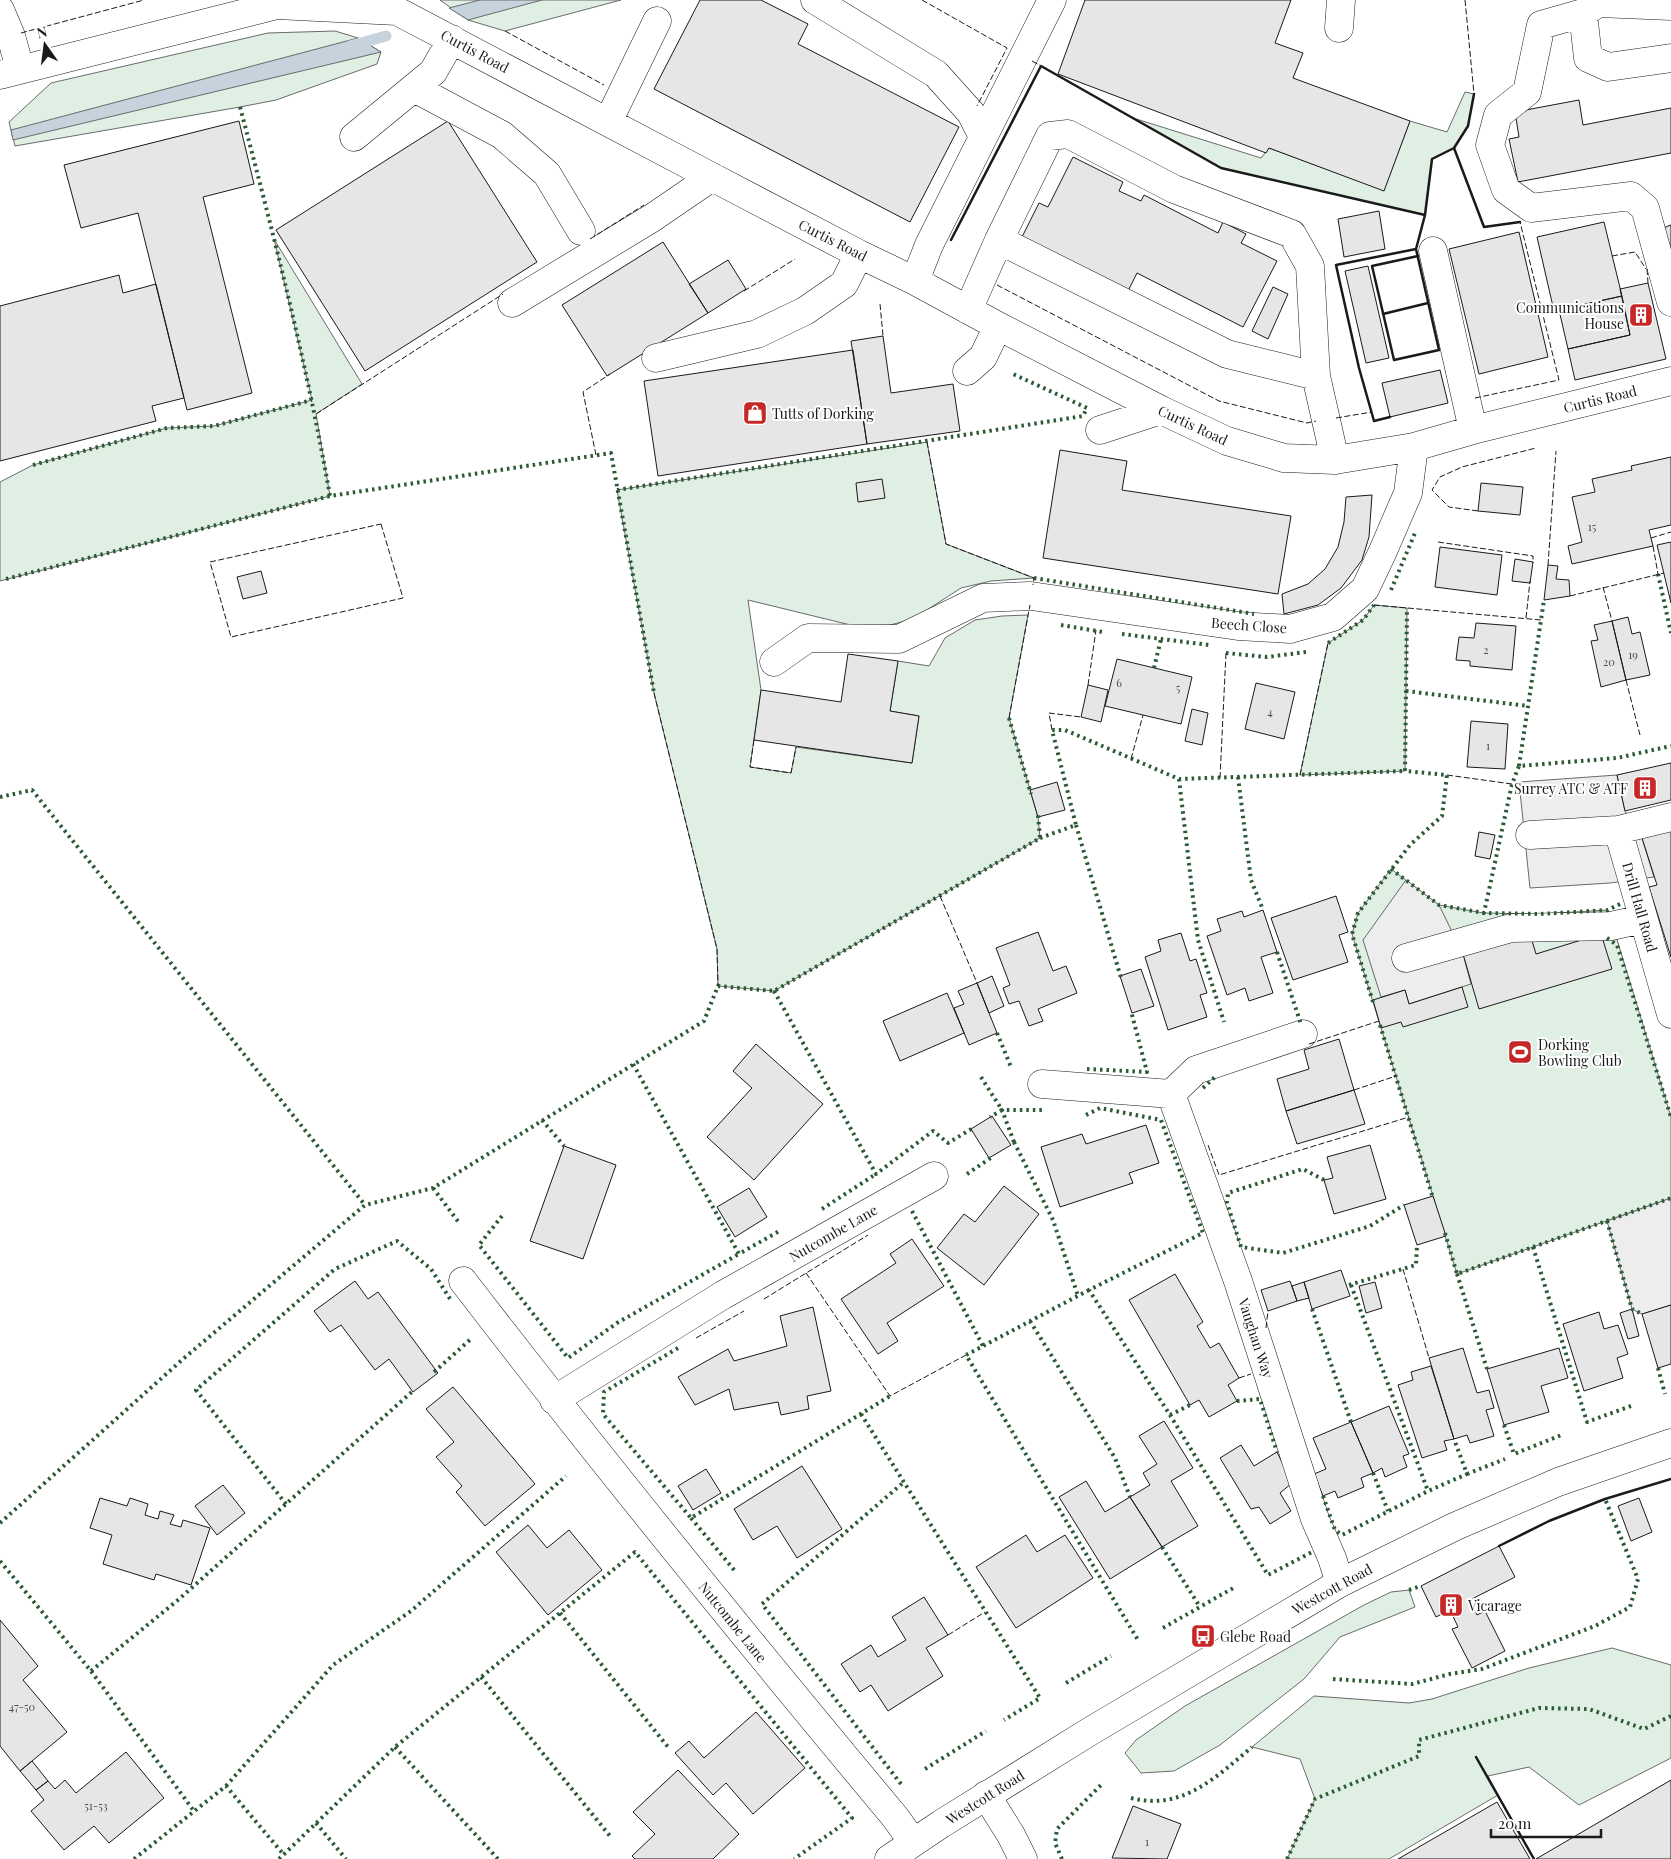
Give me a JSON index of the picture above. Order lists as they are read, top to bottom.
{
  "streets": {
    "street": [
      "Curtis Road",
      "Beech Close",
      "Drill Hall Road",
      "Nutcombe Lane",
      "Vaughan Way",
      "Westcott Road"
    ]
  },
  "crossings": [
    ["Curtis Road", "Beech Close"],
    ["Nutcombe Lane", "Westcott Road"],
    ["Vaughan Way", "Westcott Road"]
  ],
  "places": {
    "building": ["Communications House", "Surrey ATC & ATF", "Vicarage"],
    "shop": ["Tutts of Dorking"],
    "sports": ["Dorking Bowling Club"],
    "bus stop": ["Glebe Road"]
  },
  "house_numbers": [
    "15",
    "2",
    "19",
    "20",
    "6",
    "5",
    "4",
    "1",
    "47-50",
    "51-53",
    "1"
  ],
  "scale_bar": "20 m",
  "north": "top"
}
